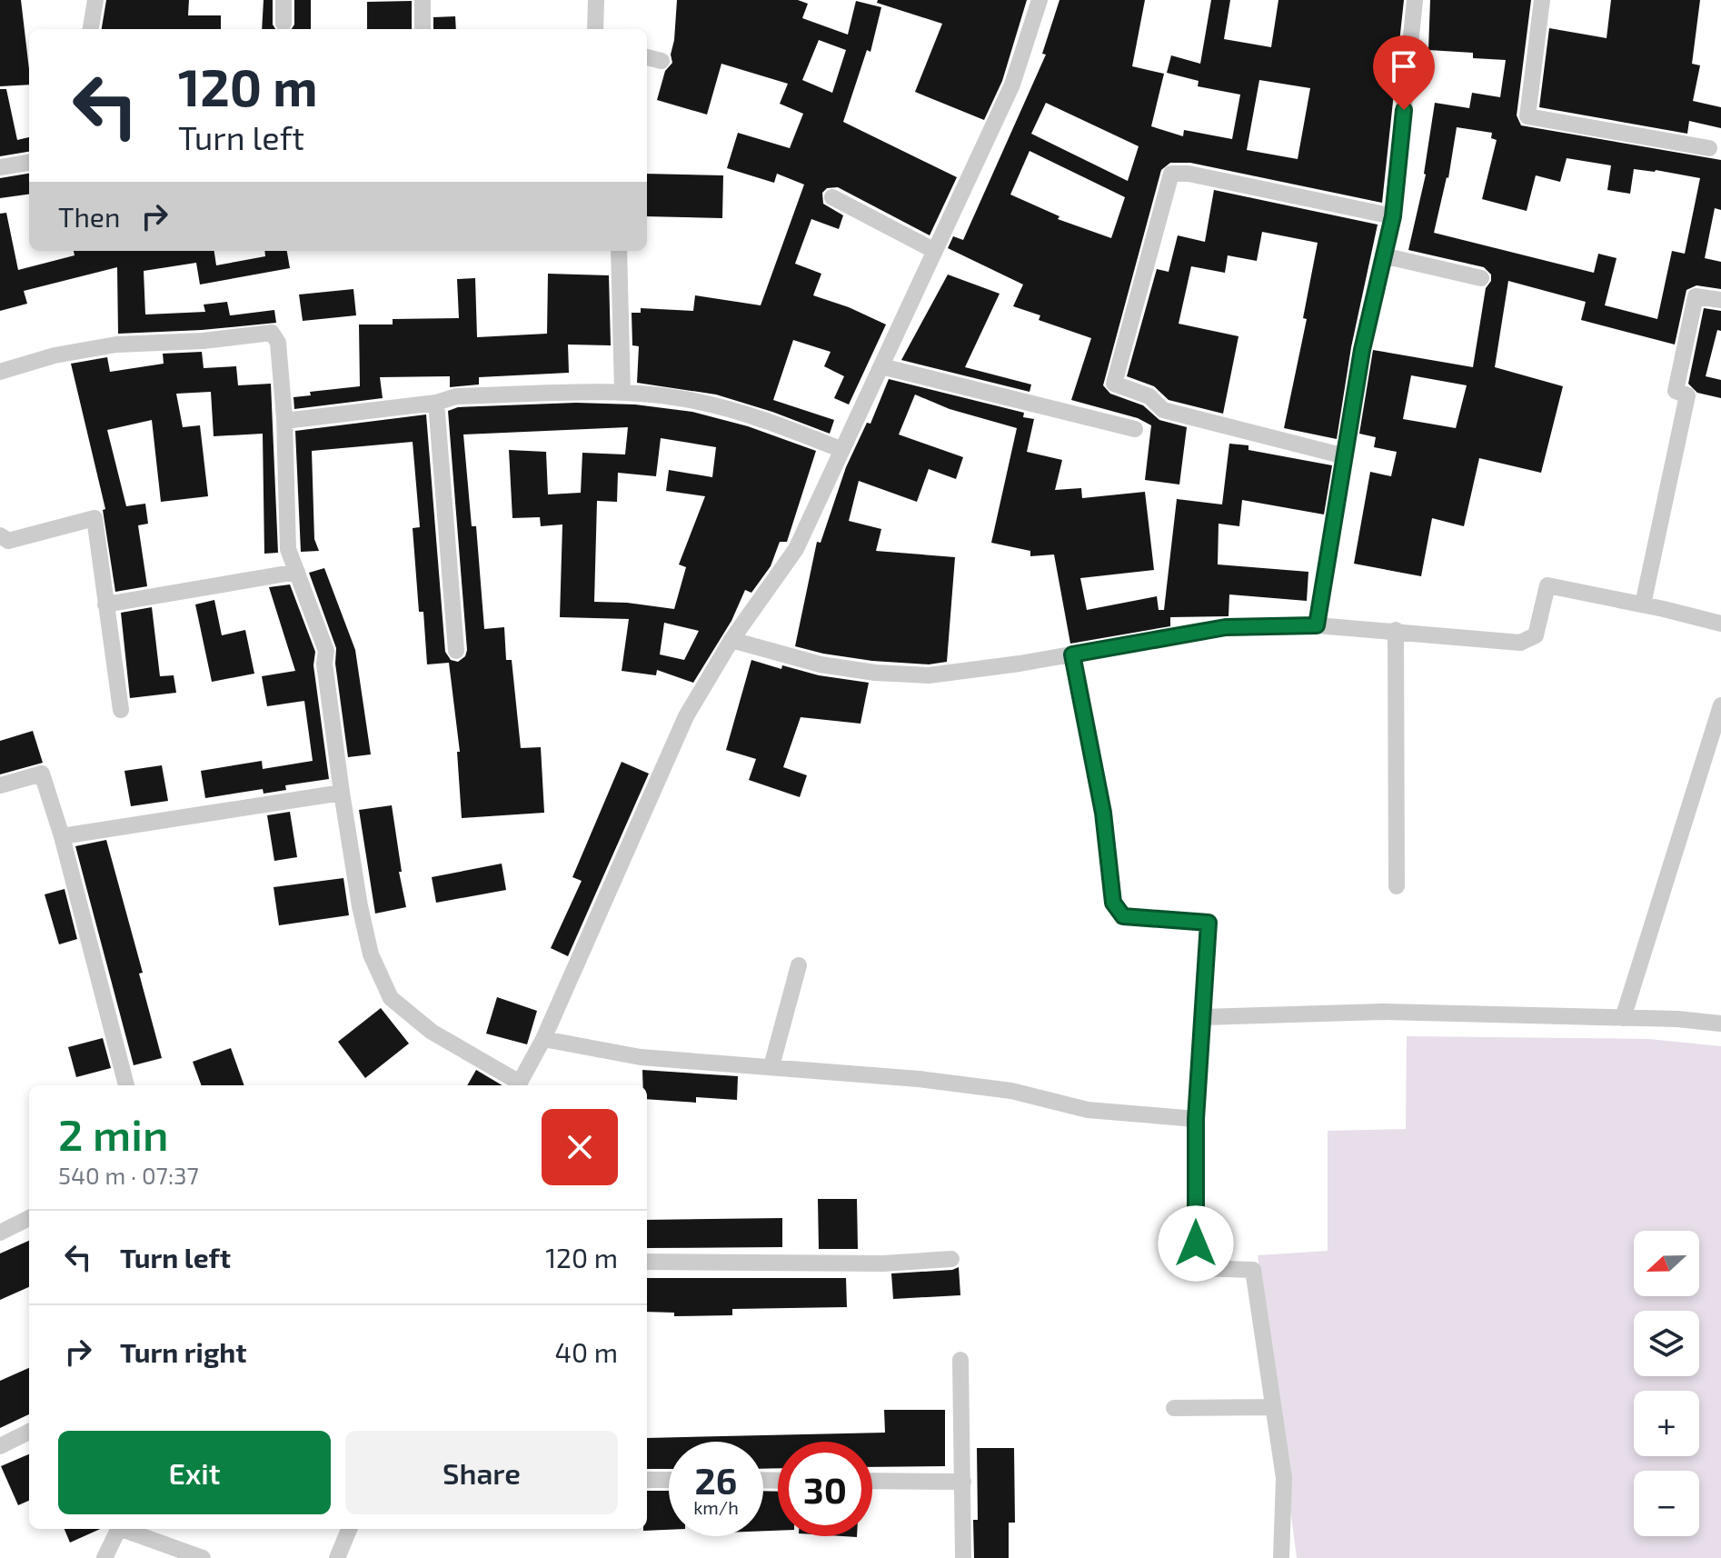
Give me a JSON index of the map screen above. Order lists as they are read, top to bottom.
{
  "north": "left",
  "page": {
    "turn": ["120 m", "Turn left"],
    "then": "Then",
    "heading": ["2 min", "540 m · 07:37"],
    "list": [
      {
        "name": "Turn left",
        "value": "120 m"
      },
      {
        "name": "Turn right",
        "value": "40 m"
      }
    ],
    "map_buttons": ["+", "−"],
    "buttons": ["Exit", "Share"],
    "speed": "26 km/h",
    "limit": "30"
  }
}
